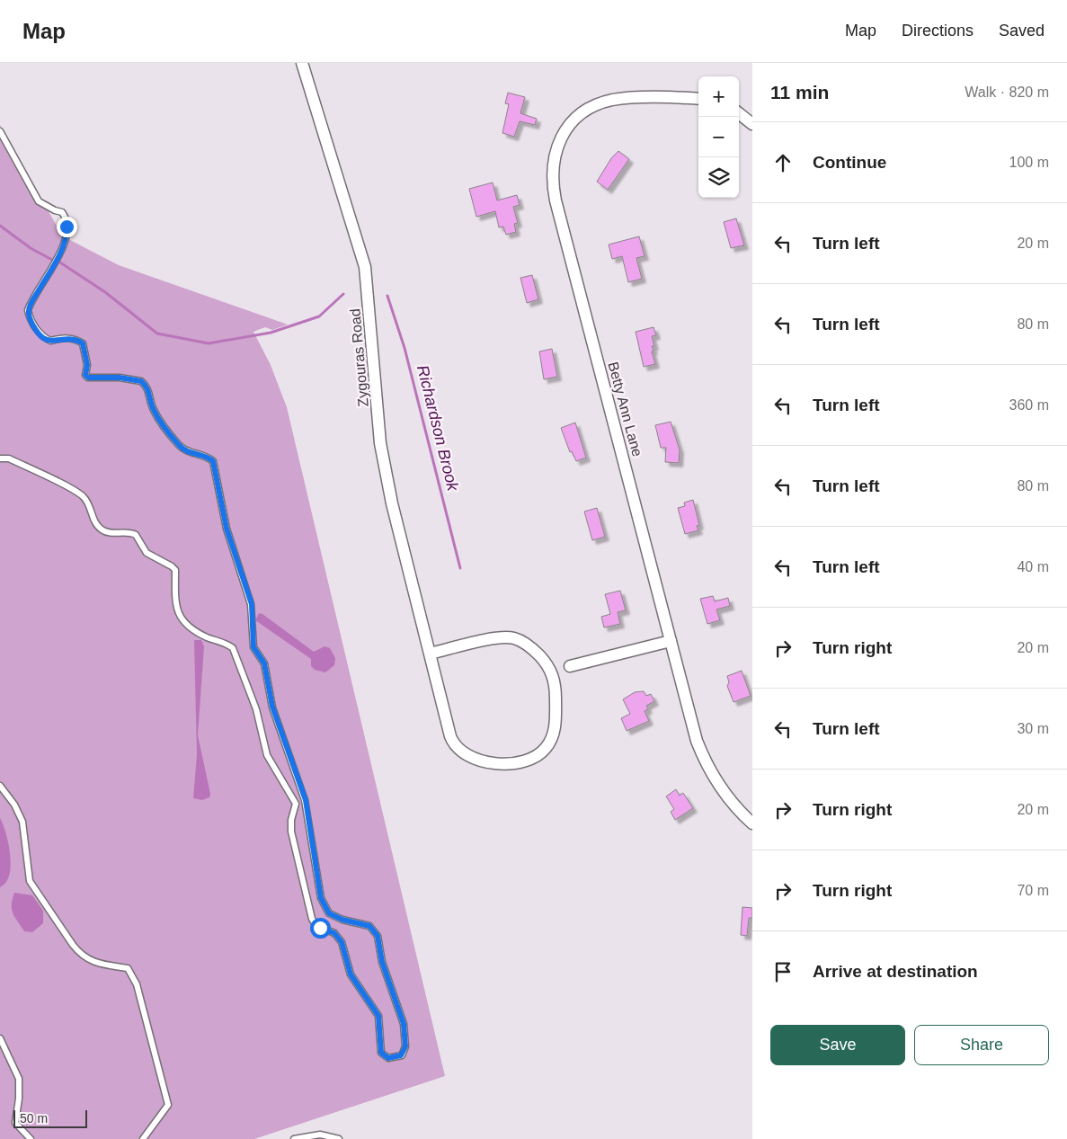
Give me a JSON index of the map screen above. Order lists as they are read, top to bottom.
{
  "streets": {
    "street": ["Zygouras Road", "Betty Ann Lane"]
  },
  "water": ["Richardson Brook"],
  "scale_bar": "50 m",
  "page": {
    "header": "Map",
    "nav": ["Map", "Directions", "Saved"],
    "heading": ["11 min", "Walk · 820 m"],
    "map_buttons": ["+", "−"],
    "list": [
      ["Continue", "100 m"],
      ["Turn left", "20 m"],
      ["Turn left", "80 m"],
      ["Turn left", "360 m"],
      ["Turn left", "80 m"],
      ["Turn left", "40 m"],
      ["Turn right", "20 m"],
      ["Turn left", "30 m"],
      ["Turn right", "20 m"],
      ["Turn right", "70 m"],
      "Arrive at destination"
    ],
    "buttons": ["Save", "Share"],
    "scale": "50 m"
  }
}
